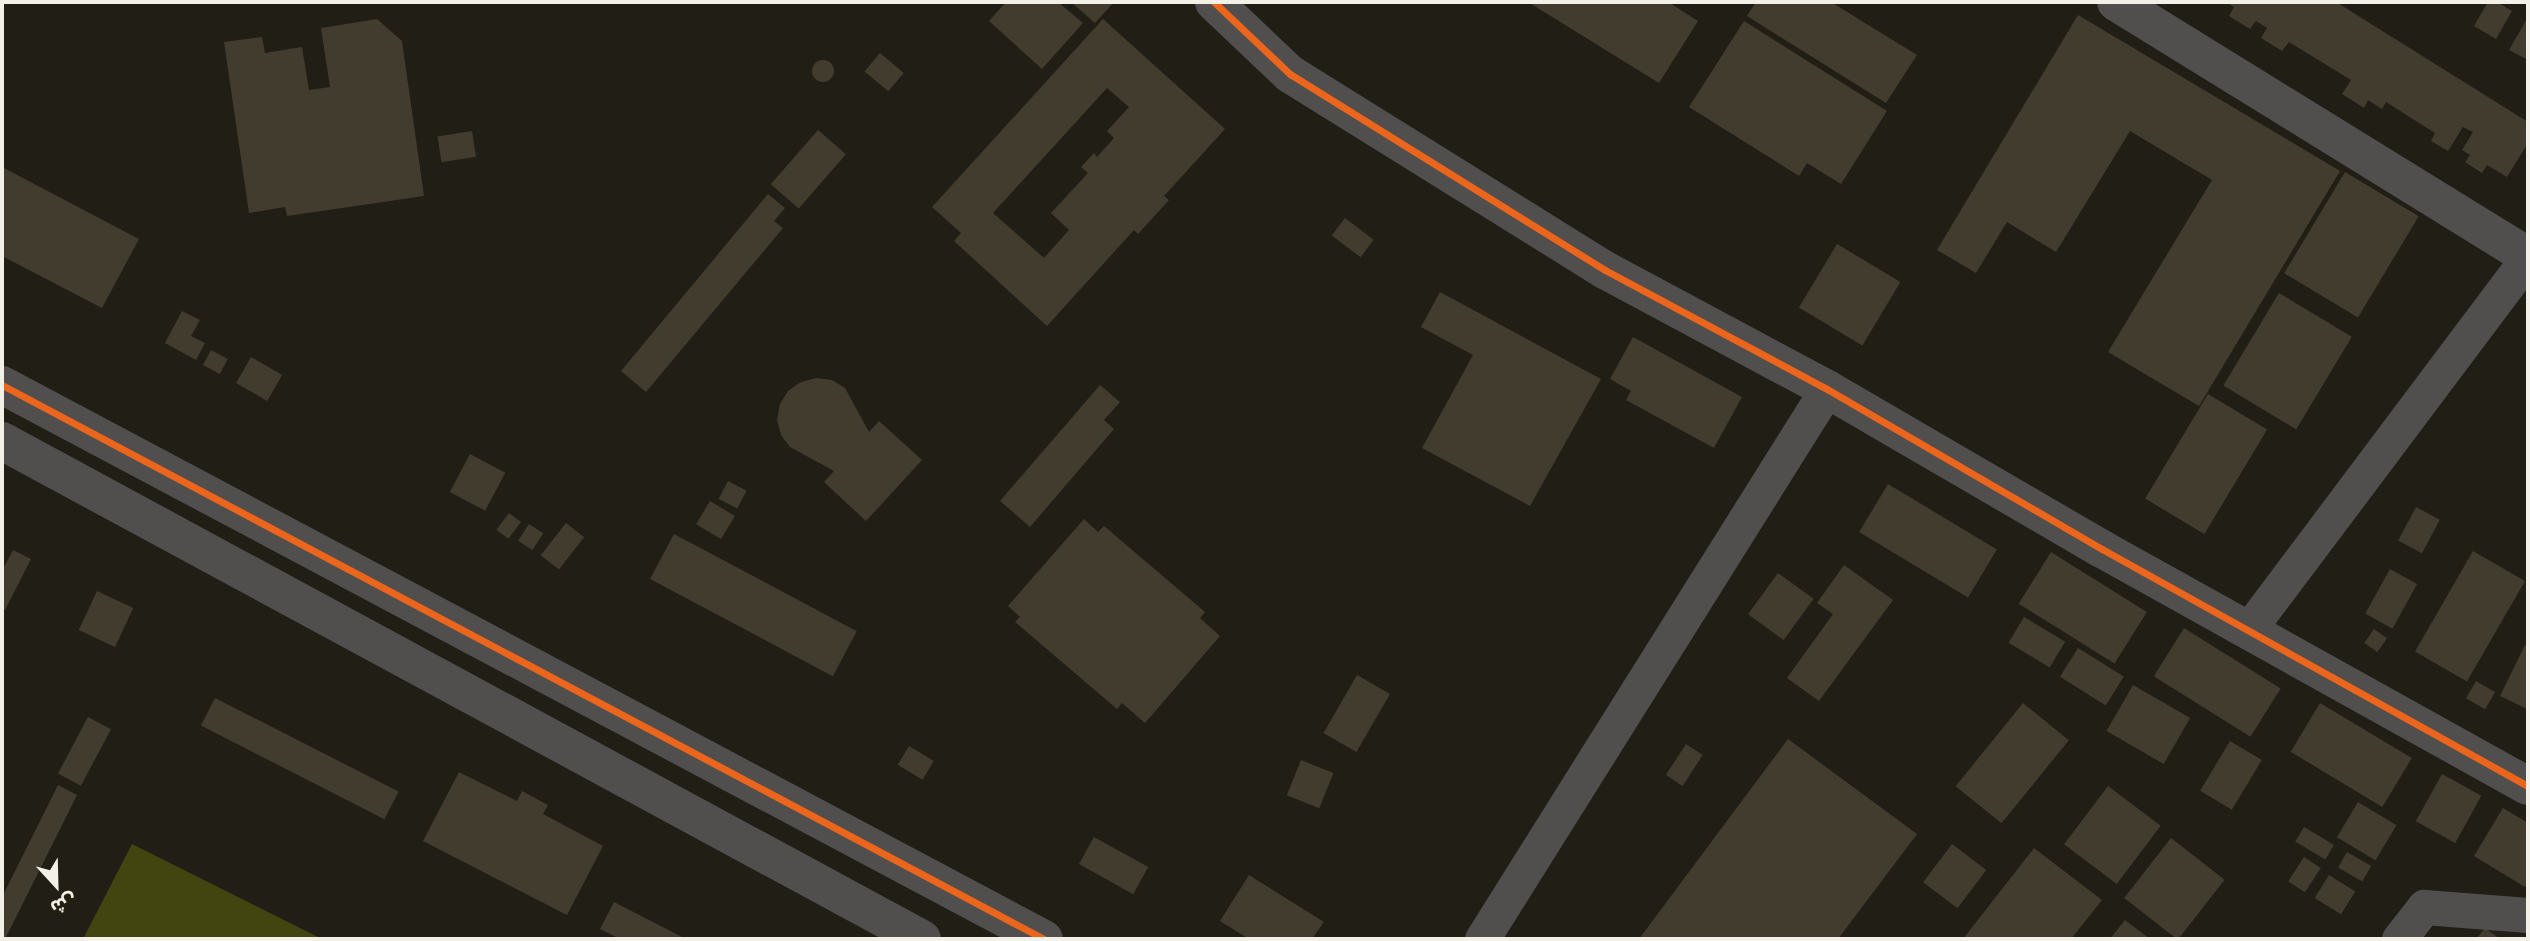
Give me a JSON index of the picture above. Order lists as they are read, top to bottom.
{
  "north": "bottom"
}
